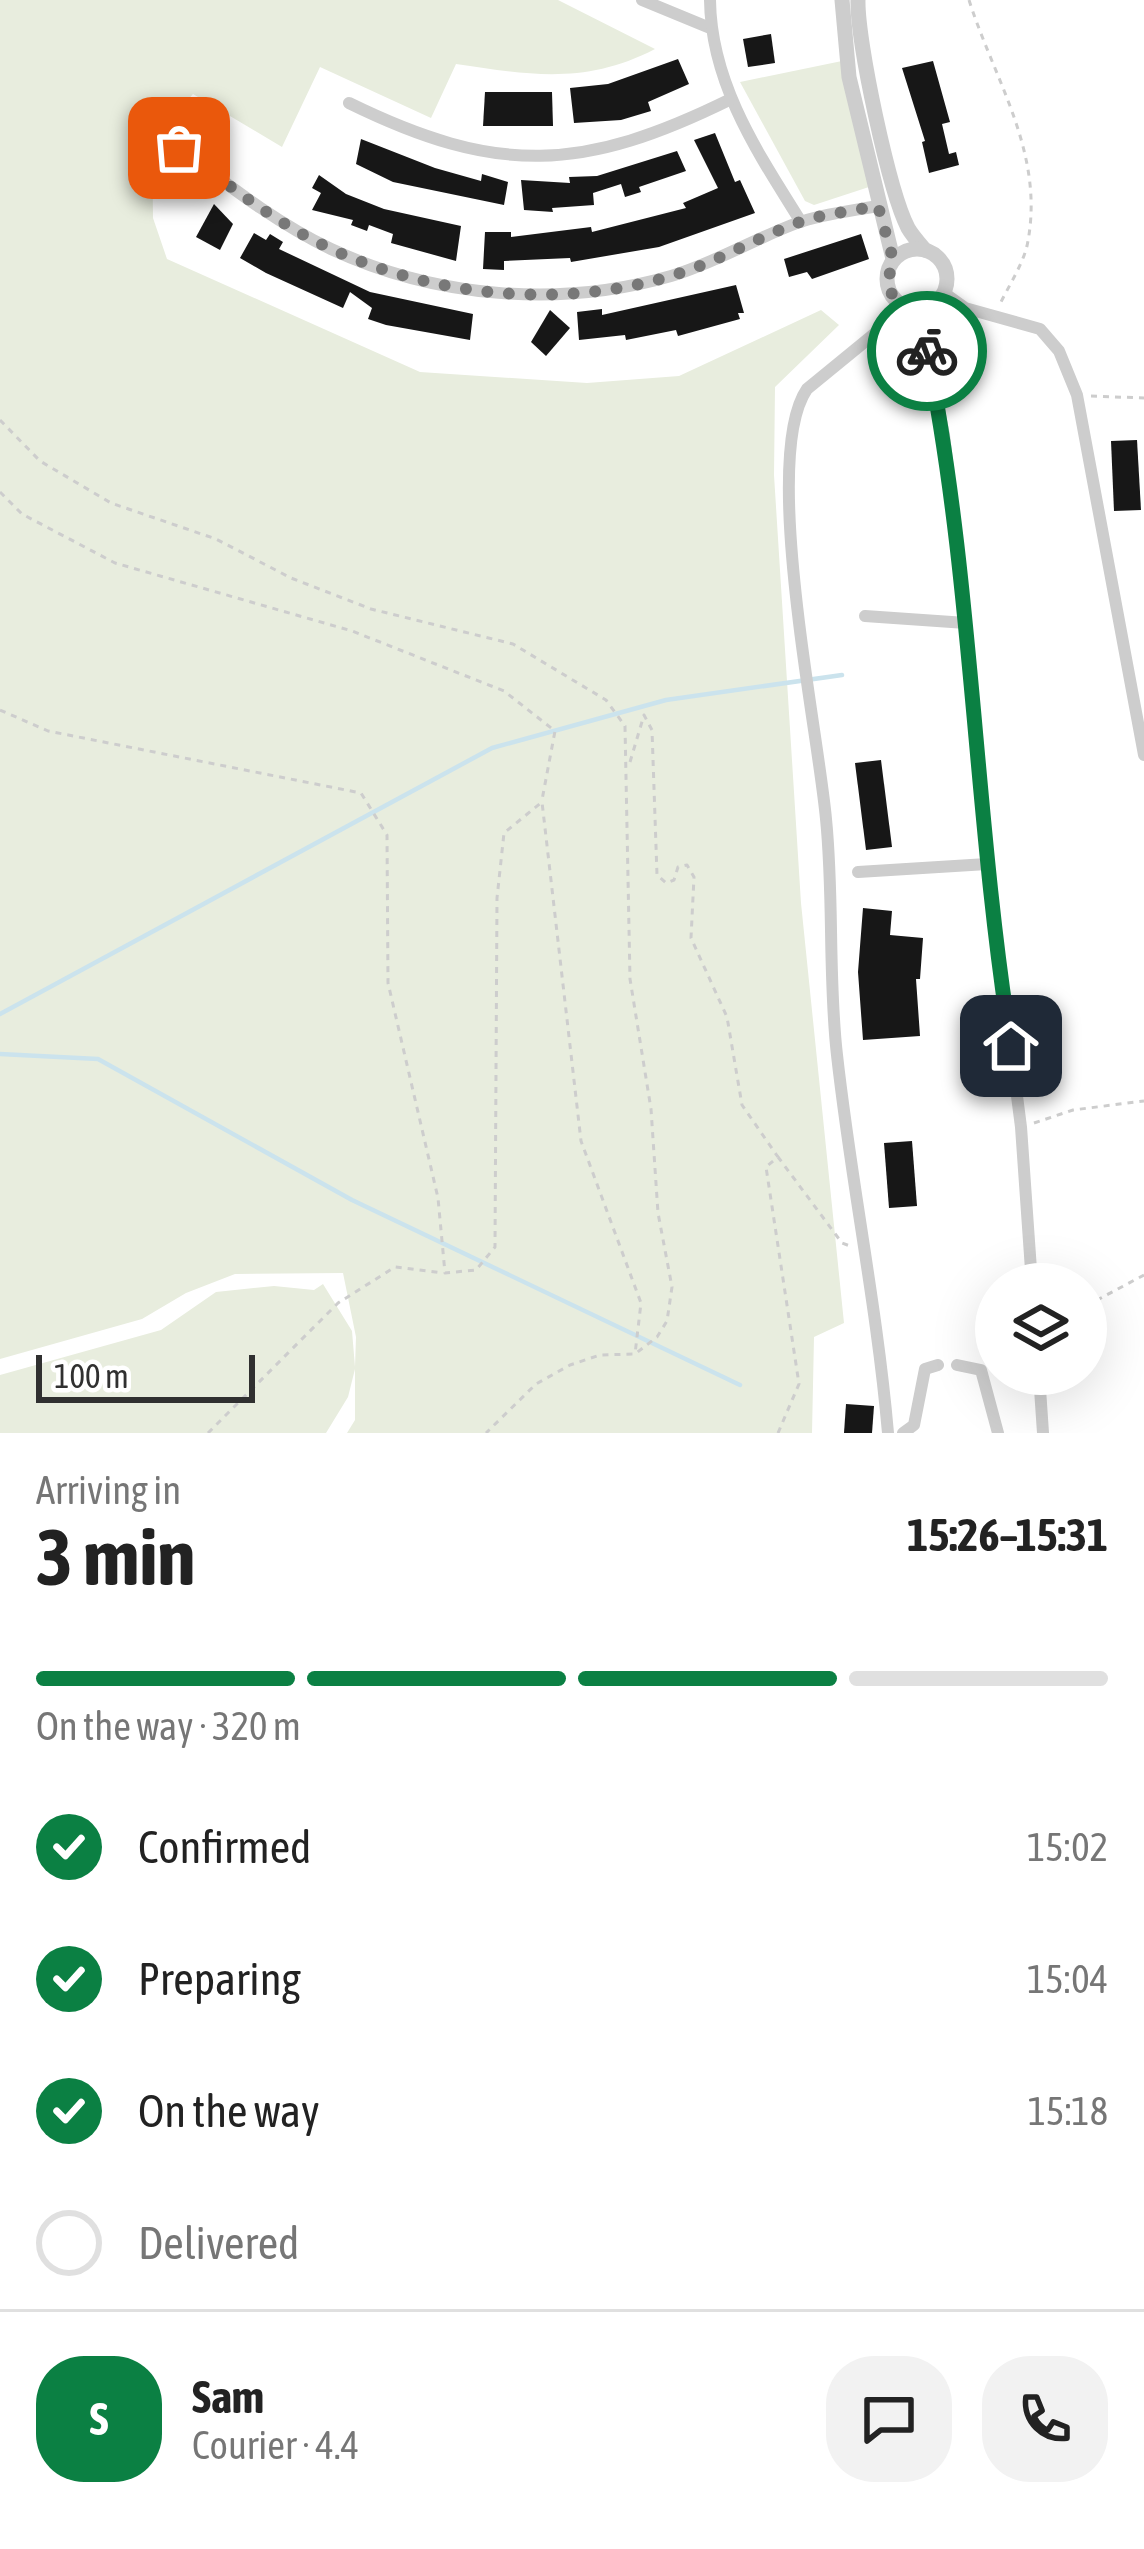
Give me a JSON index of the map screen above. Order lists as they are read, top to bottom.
{
  "scale_bar": "100 m",
  "page": {
    "scale": "100 m",
    "heading": ["3 min", "Arriving in", "15:26–15:31"],
    "panel": ["Sam", "Courier · 4.4"],
    "bar": "On the way · 320 m",
    "list": [
      ["Confirmed", "15:02"],
      ["Preparing", "15:04"],
      ["On the way", "15:18"],
      "Delivered"
    ],
    "round": "S"
  }
}
